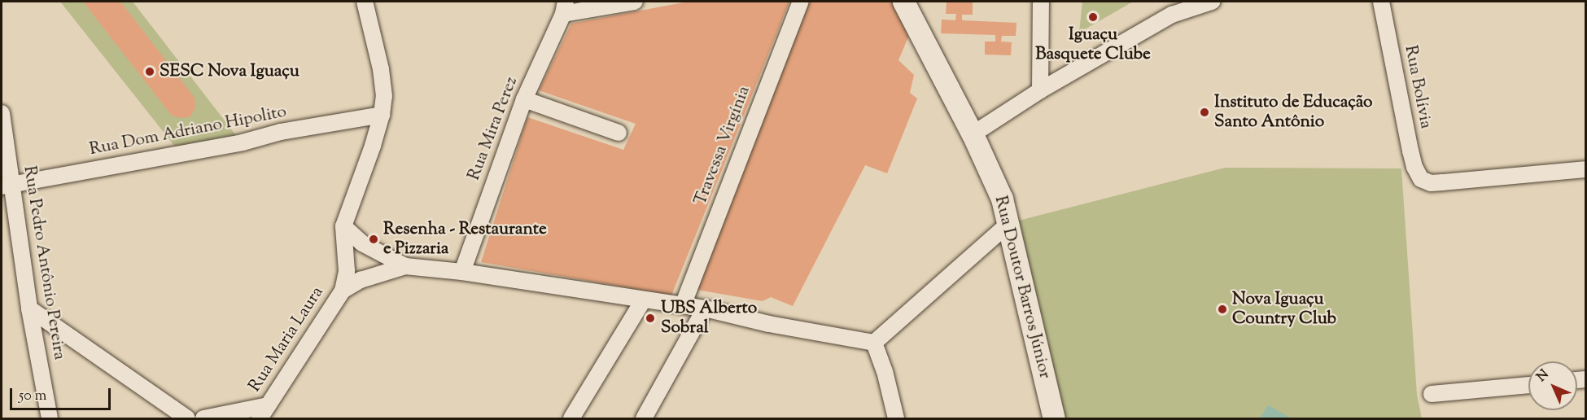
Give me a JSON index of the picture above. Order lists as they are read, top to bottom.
{
  "streets": {
    "main road": ["Rua Doutor Barros Júnior"],
    "street": [
      "Rua Bolívia",
      "Rua Mira Perez",
      "Rua Dom Adriano Hipolito",
      "Travessa Virgínia",
      "Rua Pedro Antônio Pereira",
      "Rua Maria Laura"
    ]
  },
  "crossings": [
    ["Rua Dom Adriano Hipolito", "Rua Pedro Antônio Pereira"]
  ],
  "places": [
    "Iguaçu Basquete Clube",
    "SESC Nova Iguaçu",
    "Instituto de Educação Santo Antônio",
    "Resenha - Restaurante e Pizzaria",
    "Nova Iguaçu Country Club",
    "UBS Alberto Sobral"
  ],
  "scale_bar": "50 m",
  "north": "top left"
}
